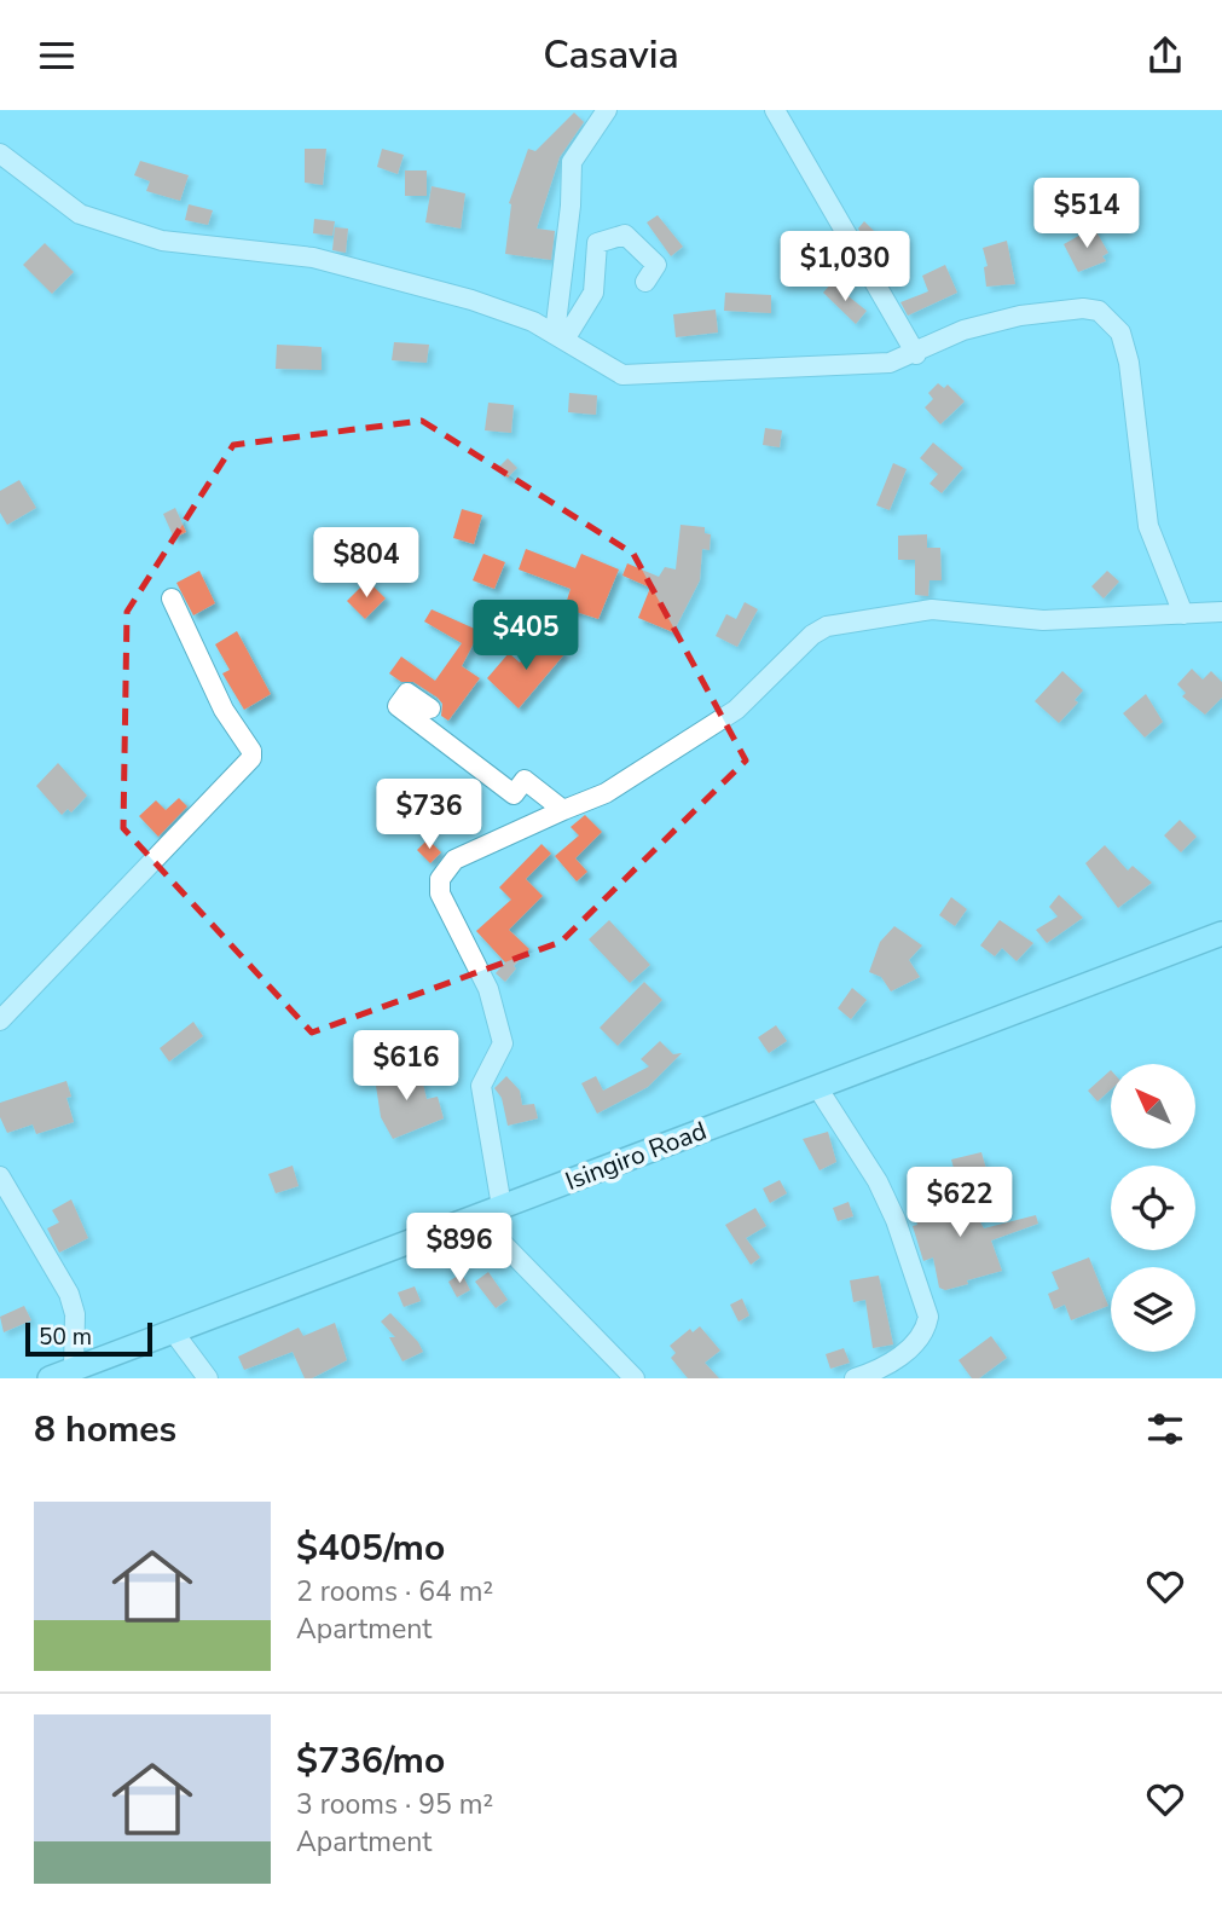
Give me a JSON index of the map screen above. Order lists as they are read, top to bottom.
{
  "streets": {
    "main road": ["Isingiro Road"]
  },
  "scale_bar": "50 m",
  "north": "top left",
  "page": {
    "header": "Casavia",
    "price": [
      "$514",
      "$1,030",
      "$804",
      "$405",
      "$736",
      "$616",
      "$622",
      "$896"
    ],
    "scale": "50 m",
    "heading": "8 homes",
    "list": [
      {
        "name": "$405/mo",
        "note": "2 rooms · 64 m² · Apartment"
      },
      {
        "name": "$736/mo",
        "note": "3 rooms · 95 m² · Apartment"
      }
    ]
  }
}
